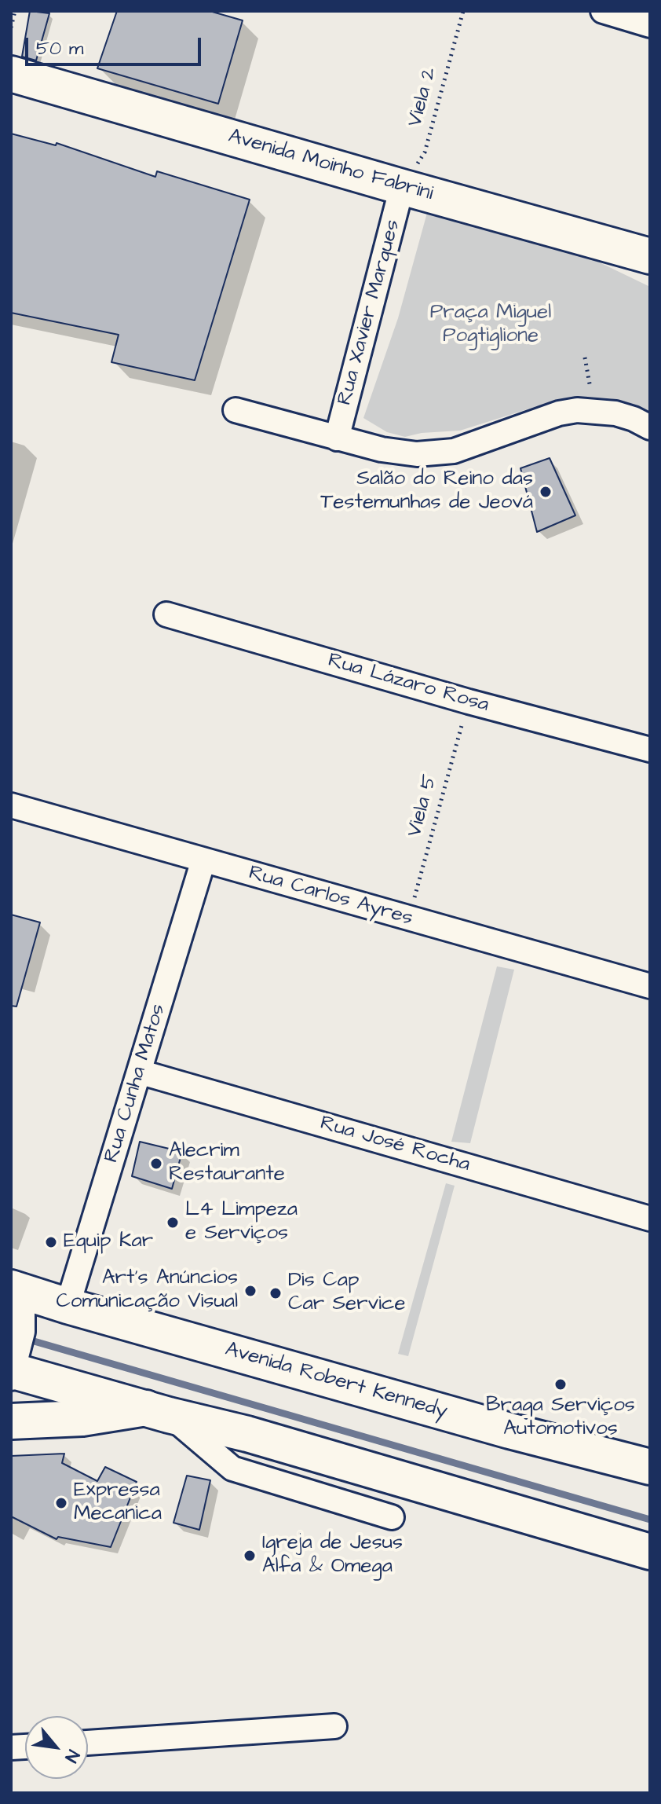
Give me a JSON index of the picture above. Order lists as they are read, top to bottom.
{
  "streets": {
    "main road": ["Avenida Moinho Fabrini", "Avenida Robert Kennedy"],
    "street": [
      "Rua Xavier Marques",
      "Rua Lázaro Rosa",
      "Rua Carlos Ayres",
      "Rua Cunha Matos",
      "Rua José Rocha"
    ],
    "path": ["Viela 2", "Viela 5"]
  },
  "crossings": [
    ["Viela 2", "Avenida Moinho Fabrini"],
    ["Viela 2", "Rua Xavier Marques"],
    ["Avenida Moinho Fabrini", "Rua Xavier Marques"],
    ["Rua Lázaro Rosa", "Viela 5"],
    ["Viela 5", "Rua Carlos Ayres"],
    ["Rua Carlos Ayres", "Rua Cunha Matos"],
    ["Rua Cunha Matos", "Rua José Rocha"],
    ["Rua Cunha Matos", "Avenida Robert Kennedy"]
  ],
  "parks": ["Praça Miguel Pogtiglione"],
  "places": [
    "Salão do Reino das Testemunhas de Jeová",
    "Alecrim Restaurante",
    "L4 Limpeza e Serviços",
    "Equip Kar",
    "Art's Anúncios Comunicação Visual",
    "Dis Cap Car Service",
    "Braga Serviços Automotivos",
    "Expressa Mecanica",
    "Igreja de Jesus Alfa & Omega"
  ],
  "scale_bar": "50 m",
  "north": "bottom right"
}
